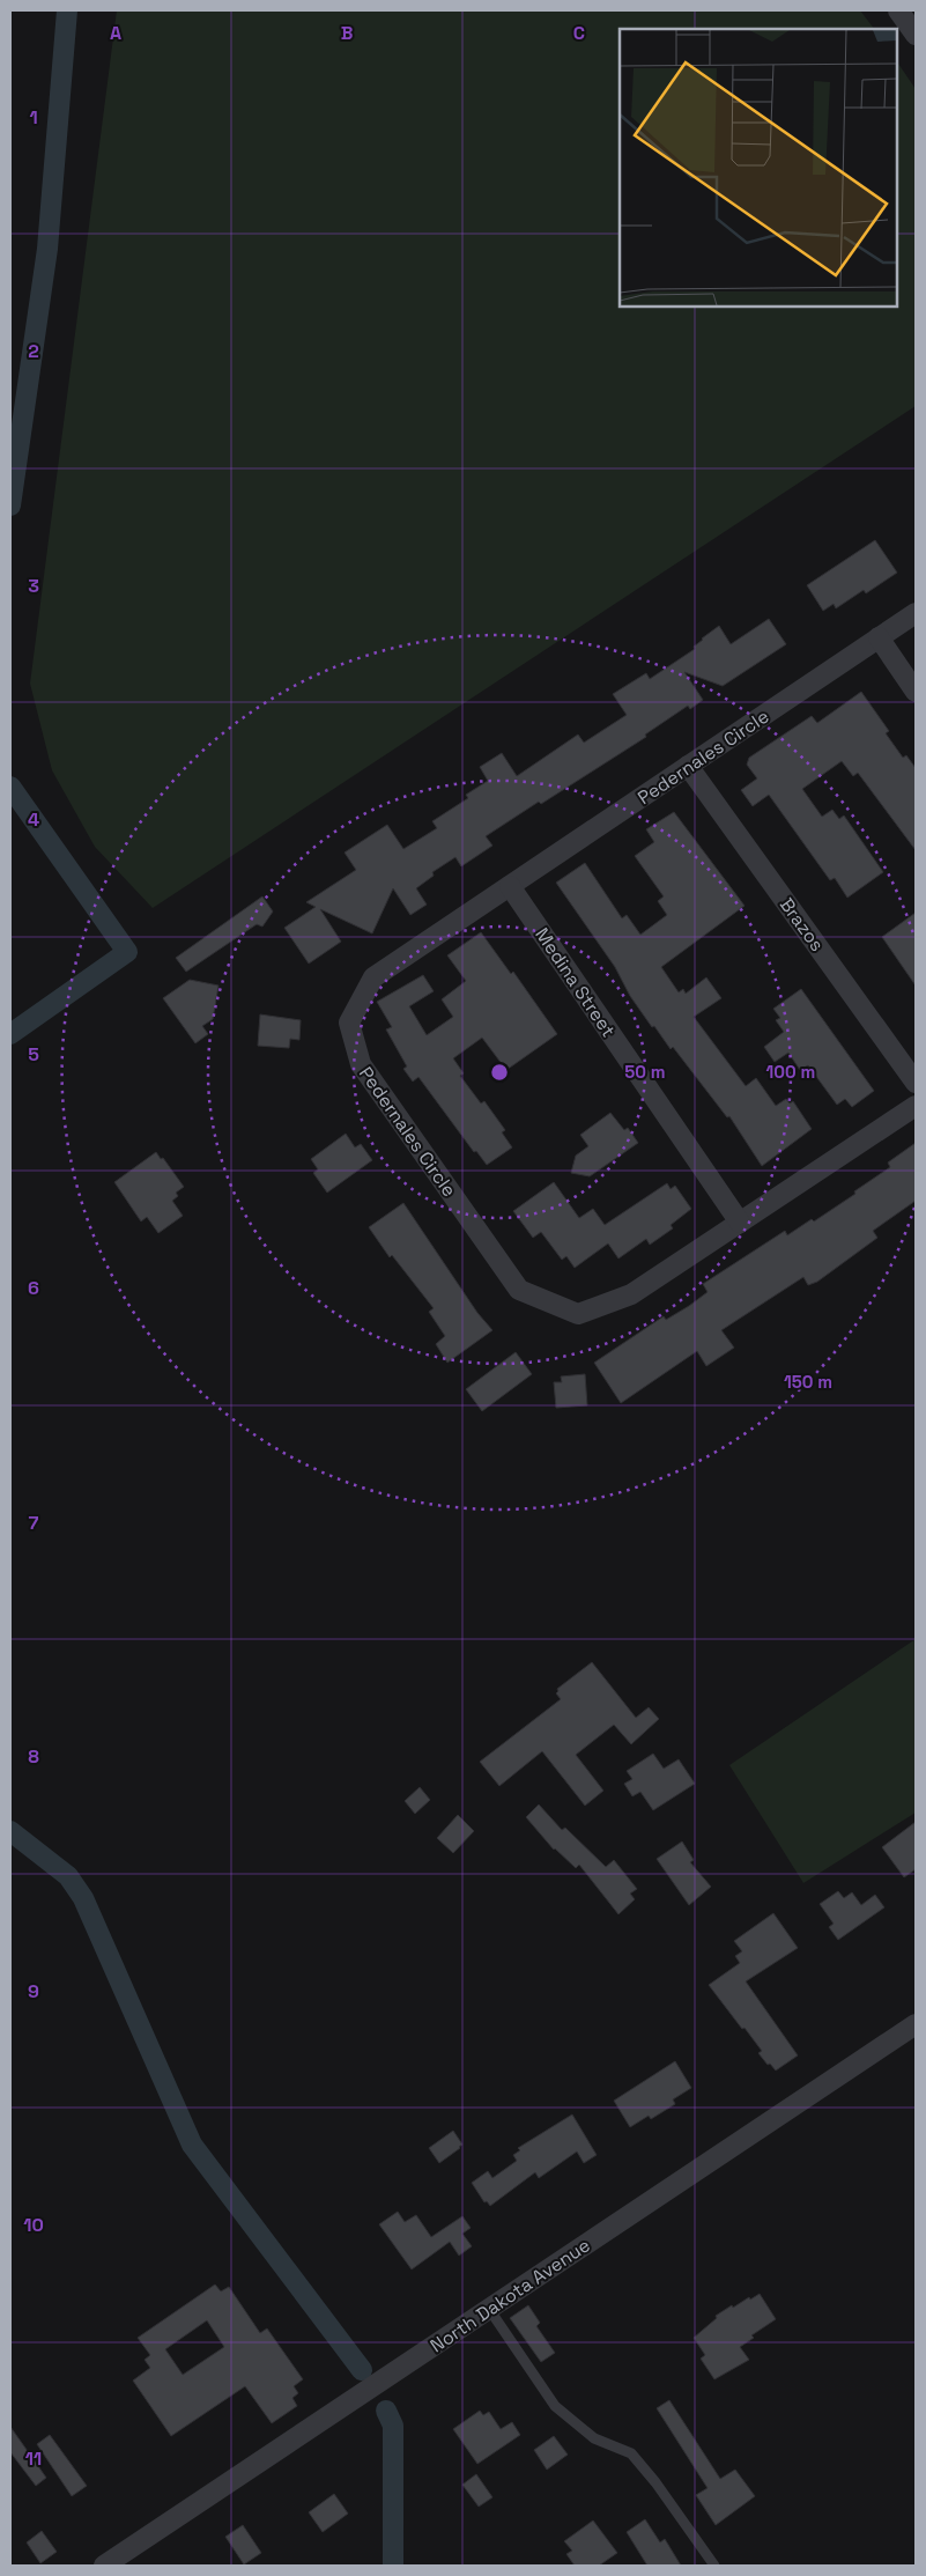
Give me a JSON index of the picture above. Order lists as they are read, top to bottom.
{
  "streets": {
    "street": [
      "Pedernales Circle",
      "Brazos",
      "Medina Street",
      "North Dakota Avenue"
    ]
  },
  "crossings": [
    ["Pedernales Circle", "Brazos"],
    ["Pedernales Circle", "Medina Street"]
  ],
  "grid": {
    "columns": ["A", "B", "C"],
    "rows": [
      "1",
      "2",
      "3",
      "4",
      "5",
      "6",
      "7",
      "8",
      "9",
      "10",
      "11"
    ]
  },
  "rings": ["50 m", "100 m", "150 m"]
}
